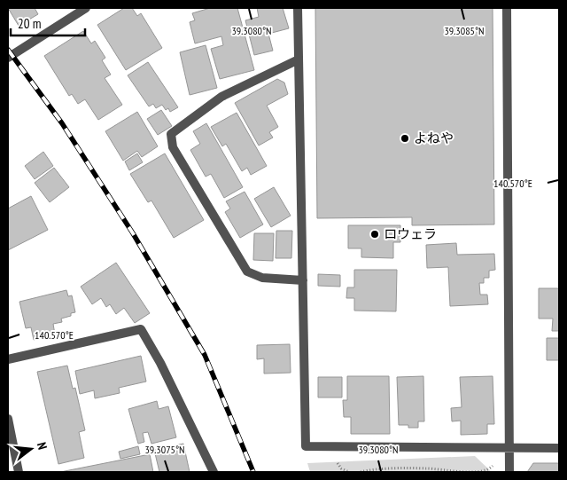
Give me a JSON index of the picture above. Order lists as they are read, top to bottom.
{
  "places": ["よねや", "ロウェラ"],
  "scale_bar": "20 m",
  "north": "right",
  "coordinates": [
    "39.3080°N",
    "39.3085°N",
    "140.570°E",
    "39.3075°N"
  ]
}
